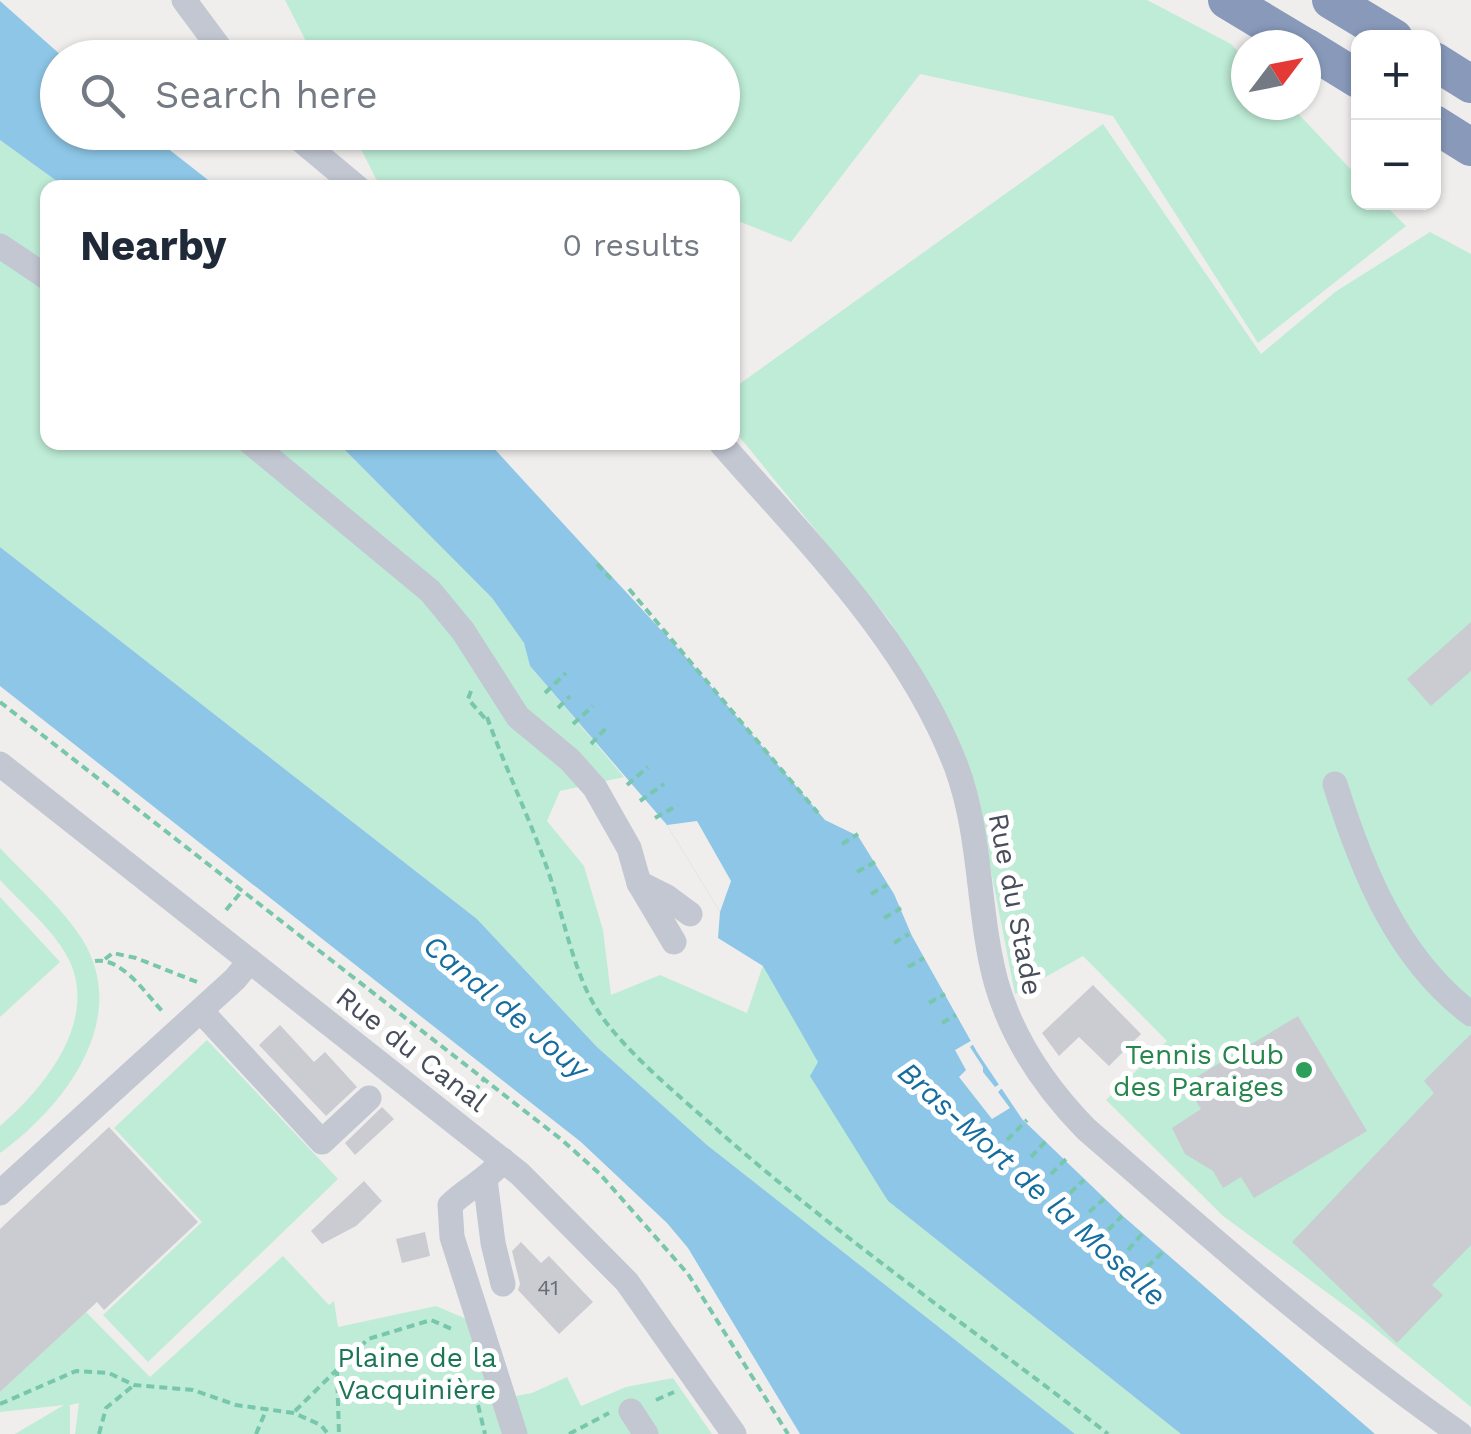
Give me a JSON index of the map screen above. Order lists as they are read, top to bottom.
{
  "streets": {
    "street": ["Rue du Stade", "Rue du Canal"]
  },
  "water": ["Canal de Jouy", "Bras-Mort de la Moselle"],
  "parks": ["Plaine de la Vacquinière"],
  "places": ["Tennis Club des Paraiges"],
  "house_numbers": ["41"],
  "north": "top right",
  "page": {
    "map_buttons": ["+", "−"],
    "search": "Search here",
    "heading": ["Nearby", "0 results"]
  }
}
